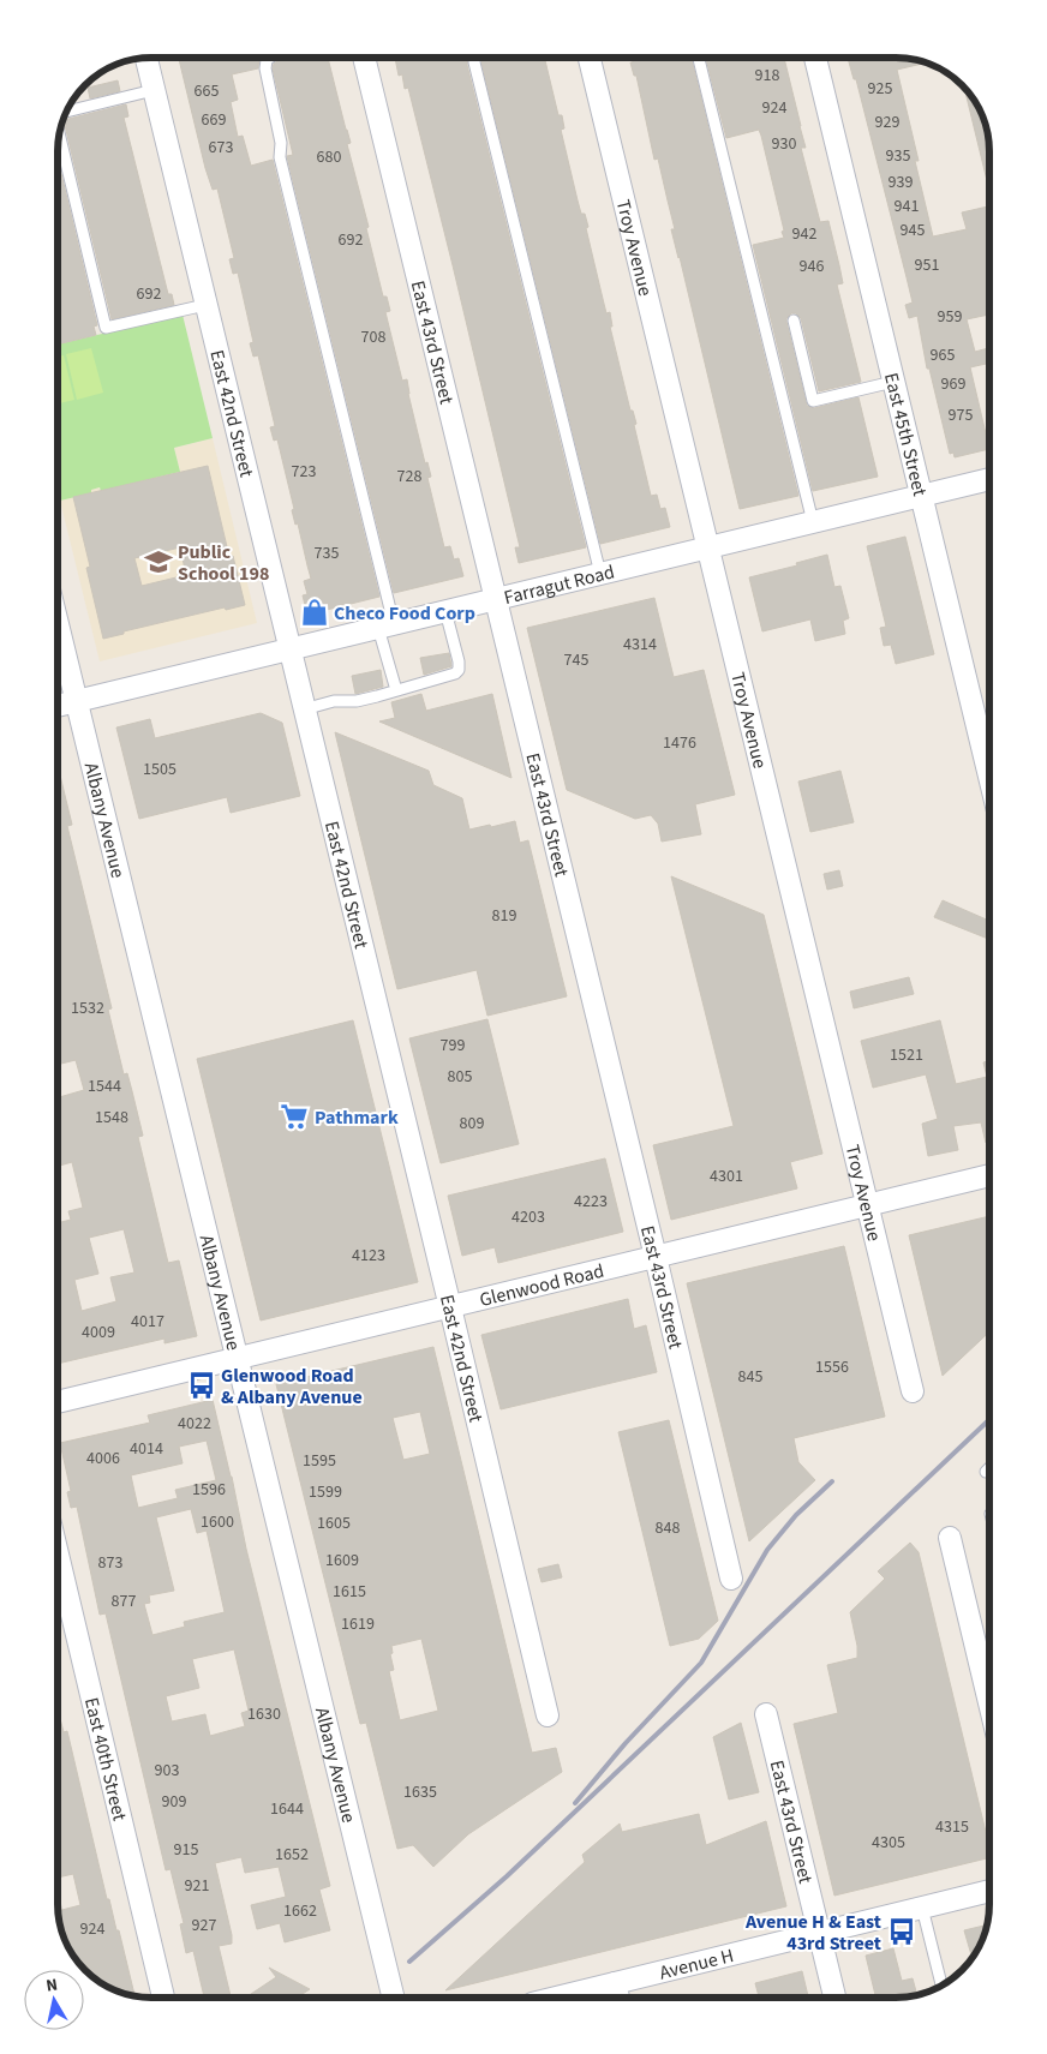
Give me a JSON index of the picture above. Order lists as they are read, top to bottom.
{
  "streets": {
    "street": [
      "Troy Avenue",
      "East 43rd Street",
      "East 42nd Street",
      "East 45th Street",
      "Farragut Road",
      "Albany Avenue",
      "Glenwood Road",
      "East 40th Street",
      "Avenue H"
    ]
  },
  "crossings": [
    ["Troy Avenue", "Farragut Road"],
    ["Troy Avenue", "Glenwood Road"],
    ["East 43rd Street", "Farragut Road"],
    ["East 43rd Street", "Glenwood Road"],
    ["East 43rd Street", "Avenue H"],
    ["East 42nd Street", "Farragut Road"],
    ["East 42nd Street", "Glenwood Road"],
    ["East 45th Street", "Farragut Road"],
    ["Farragut Road", "Albany Avenue"],
    ["Albany Avenue", "Glenwood Road"]
  ],
  "places": {
    "school or university": ["Public School 198"],
    "shop": ["Checo Food Corp"],
    "supermarket": ["Pathmark"],
    "bus stop": ["Glenwood Road & Albany Avenue", "Avenue H & East 43rd Street"]
  },
  "house_numbers": [
    "918",
    "925",
    "665",
    "924",
    "669",
    "929",
    "930",
    "673",
    "935",
    "680",
    "939",
    "941",
    "945",
    "942",
    "692",
    "951",
    "946",
    "692",
    "959",
    "708",
    "965",
    "969",
    "975",
    "723",
    "728",
    "735",
    "4314",
    "745",
    "1476",
    "1505",
    "819",
    "1532",
    "799",
    "1521",
    "805",
    "1544",
    "1548",
    "809",
    "4301",
    "4223",
    "4203",
    "4123",
    "4017",
    "4009",
    "1556",
    "845",
    "4022",
    "4014",
    "4006",
    "1595",
    "1596",
    "1599",
    "1600",
    "1605",
    "848",
    "1609",
    "873",
    "1615",
    "877",
    "1619",
    "1630",
    "903",
    "1635",
    "909",
    "1644",
    "4315",
    "4305",
    "915",
    "1652",
    "921",
    "1662",
    "927",
    "924"
  ],
  "north": "top"
}
